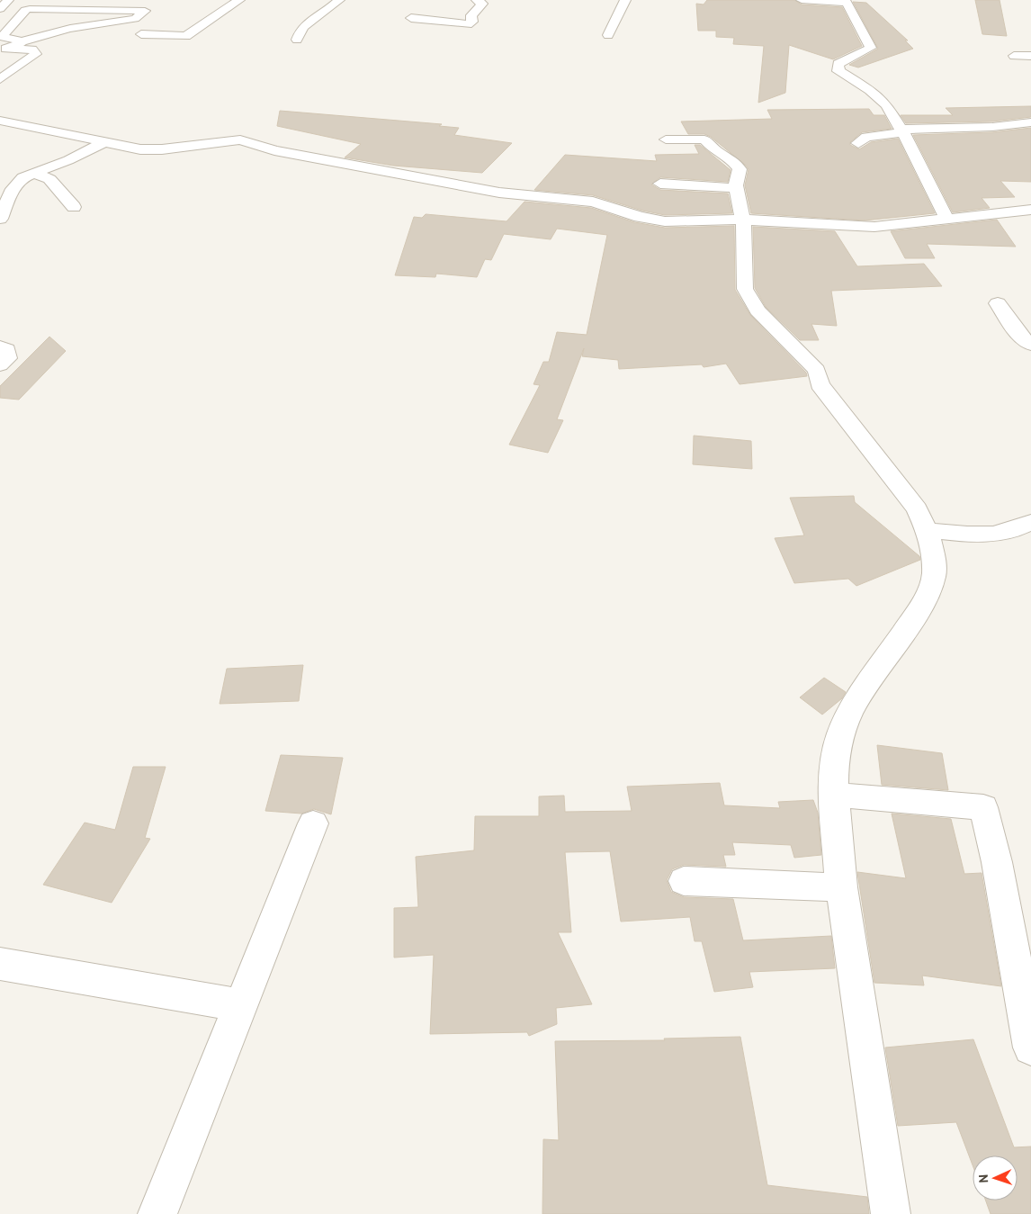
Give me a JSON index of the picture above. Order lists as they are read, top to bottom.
{
  "north": "left"
}
